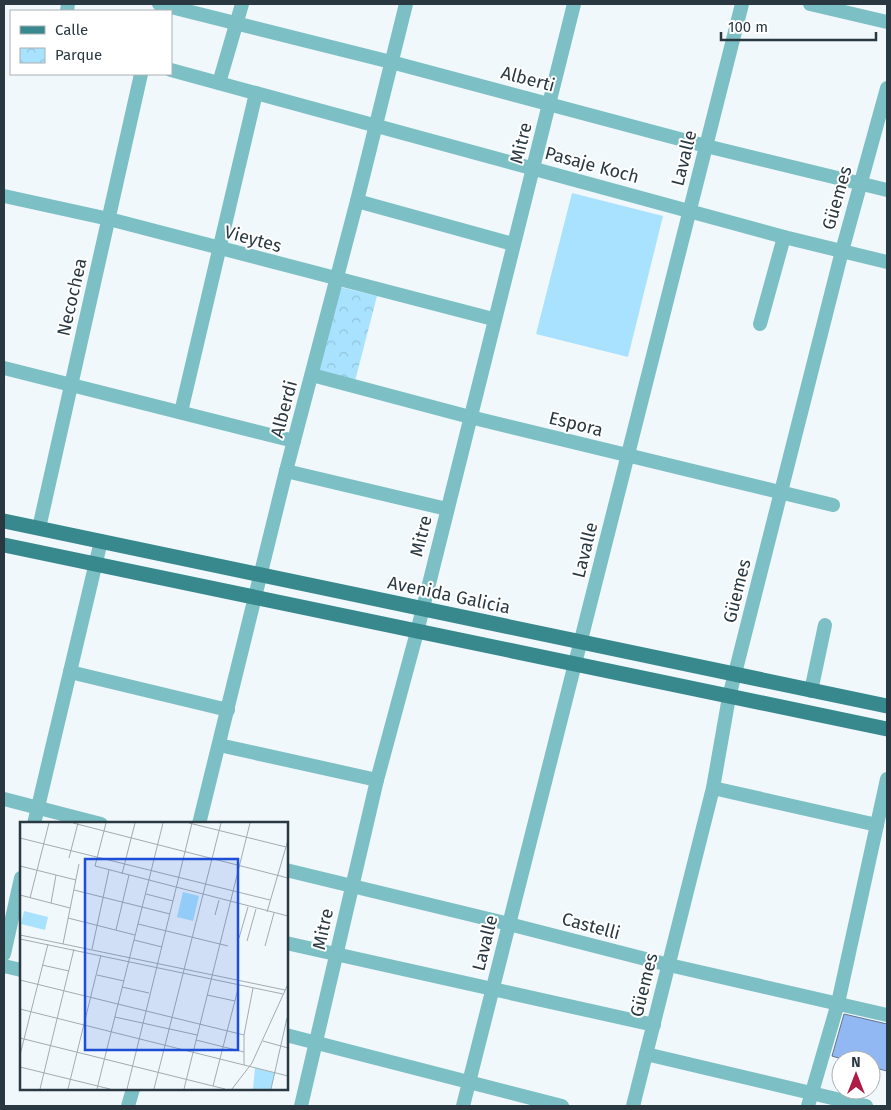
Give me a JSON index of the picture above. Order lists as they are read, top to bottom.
{
  "streets": {
    "main road": ["Avenida Galicia"],
    "street": [
      "Alberti",
      "Mitre",
      "Lavalle",
      "Pasaje Koch",
      "Güemes",
      "Vieytes",
      "Necochea",
      "Alberdi",
      "Espora",
      "Castelli"
    ]
  },
  "crossings": [
    ["Alberti", "Mitre"],
    ["Alberti", "Lavalle"],
    ["Alberti", "Güemes"],
    ["Alberti", "Alberdi"],
    ["Mitre", "Pasaje Koch"],
    ["Mitre", "Vieytes"],
    ["Mitre", "Espora"],
    ["Mitre", "Avenida Galicia"],
    ["Mitre", "Castelli"],
    ["Lavalle", "Pasaje Koch"],
    ["Lavalle", "Espora"],
    ["Lavalle", "Avenida Galicia"],
    ["Lavalle", "Castelli"],
    ["Pasaje Koch", "Güemes"],
    ["Pasaje Koch", "Alberdi"],
    ["Güemes", "Espora"],
    ["Güemes", "Avenida Galicia"],
    ["Güemes", "Castelli"],
    ["Vieytes", "Necochea"],
    ["Vieytes", "Alberdi"],
    ["Necochea", "Avenida Galicia"],
    ["Alberdi", "Espora"],
    ["Alberdi", "Avenida Galicia"]
  ],
  "legend": ["Calle", "Parque"],
  "scale_bar": "100 m",
  "north": "top"
}
